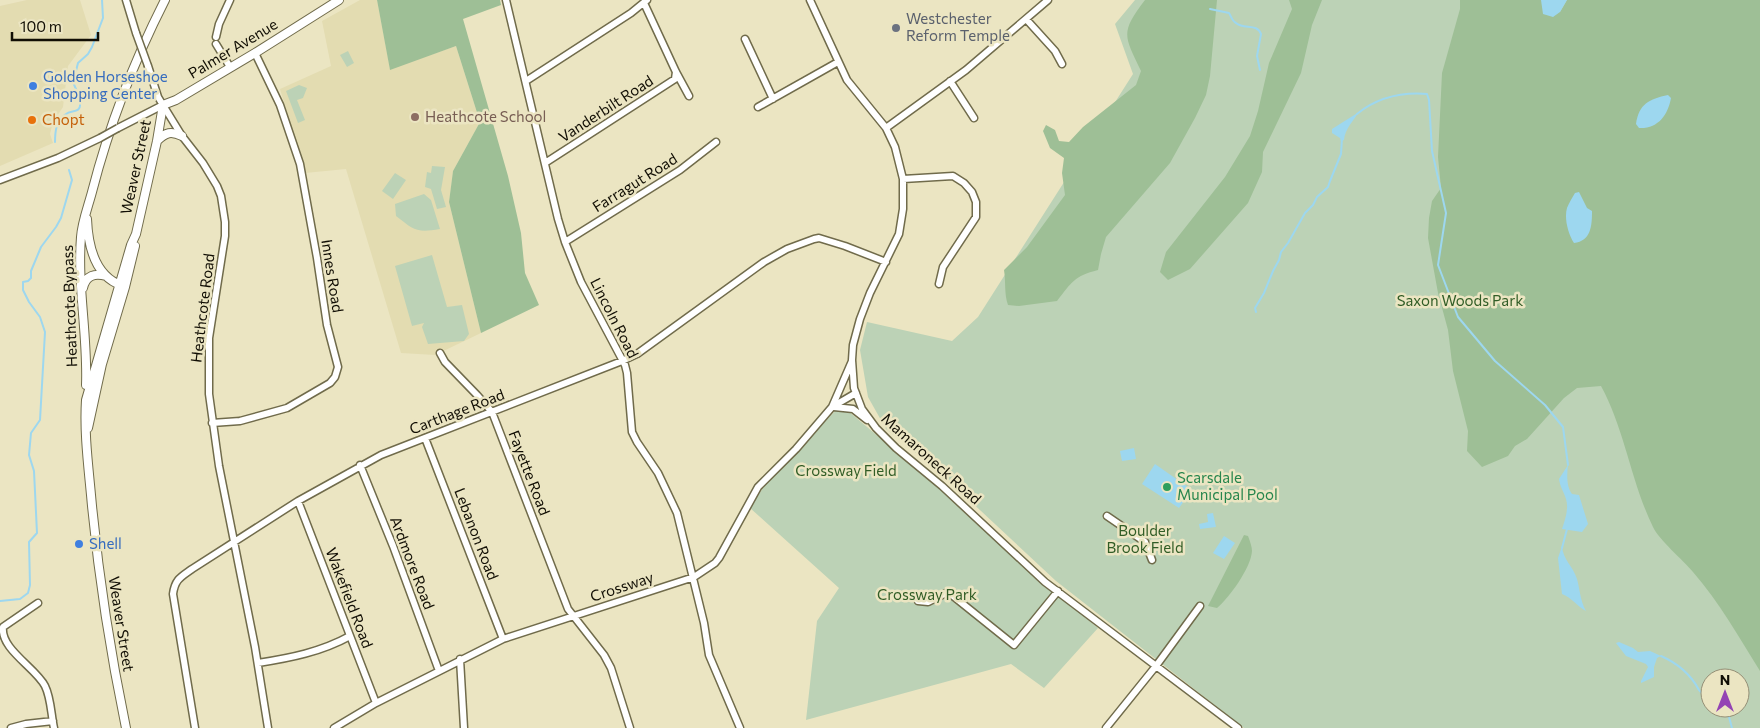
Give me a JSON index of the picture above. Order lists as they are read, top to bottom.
{
  "streets": {
    "main road": ["Palmer Avenue", "Weaver Street", "Heathcote Bypass"],
    "street": [
      "Vanderbilt Road",
      "Farragut Road",
      "Innes Road",
      "Heathcote Road",
      "Lincoln Road",
      "Carthage Road",
      "Mamaroneck Road",
      "Fayette Road",
      "Lebanon Road",
      "Ardmore Road",
      "Crossway",
      "Wakefield Road"
    ]
  },
  "crossings": [
    ["Palmer Avenue", "Weaver Street"],
    ["Palmer Avenue", "Innes Road"],
    ["Palmer Avenue", "Heathcote Road"],
    ["Vanderbilt Road", "Lincoln Road"],
    ["Weaver Street", "Heathcote Bypass"],
    ["Weaver Street", "Heathcote Road"],
    ["Farragut Road", "Lincoln Road"],
    ["Innes Road", "Heathcote Road"],
    ["Heathcote Road", "Carthage Road"],
    ["Lincoln Road", "Carthage Road"],
    ["Lincoln Road", "Crossway"],
    ["Carthage Road", "Mamaroneck Road"],
    ["Carthage Road", "Fayette Road"],
    ["Carthage Road", "Lebanon Road"],
    ["Carthage Road", "Ardmore Road"],
    ["Carthage Road", "Wakefield Road"],
    ["Mamaroneck Road", "Crossway"],
    ["Fayette Road", "Crossway"],
    ["Lebanon Road", "Crossway"],
    ["Ardmore Road", "Crossway"],
    ["Crossway", "Wakefield Road"]
  ],
  "parks": [
    "Saxon Woods Park",
    "Crossway Field",
    "Boulder Brook Field",
    "Crossway Park"
  ],
  "places": [
    "Westchester Reform Temple",
    "Golden Horseshoe Shopping Center",
    "Heathcote School",
    "Chopt",
    "Scarsdale Municipal Pool",
    "Shell"
  ],
  "scale_bar": "100 m",
  "north": "top"
}
